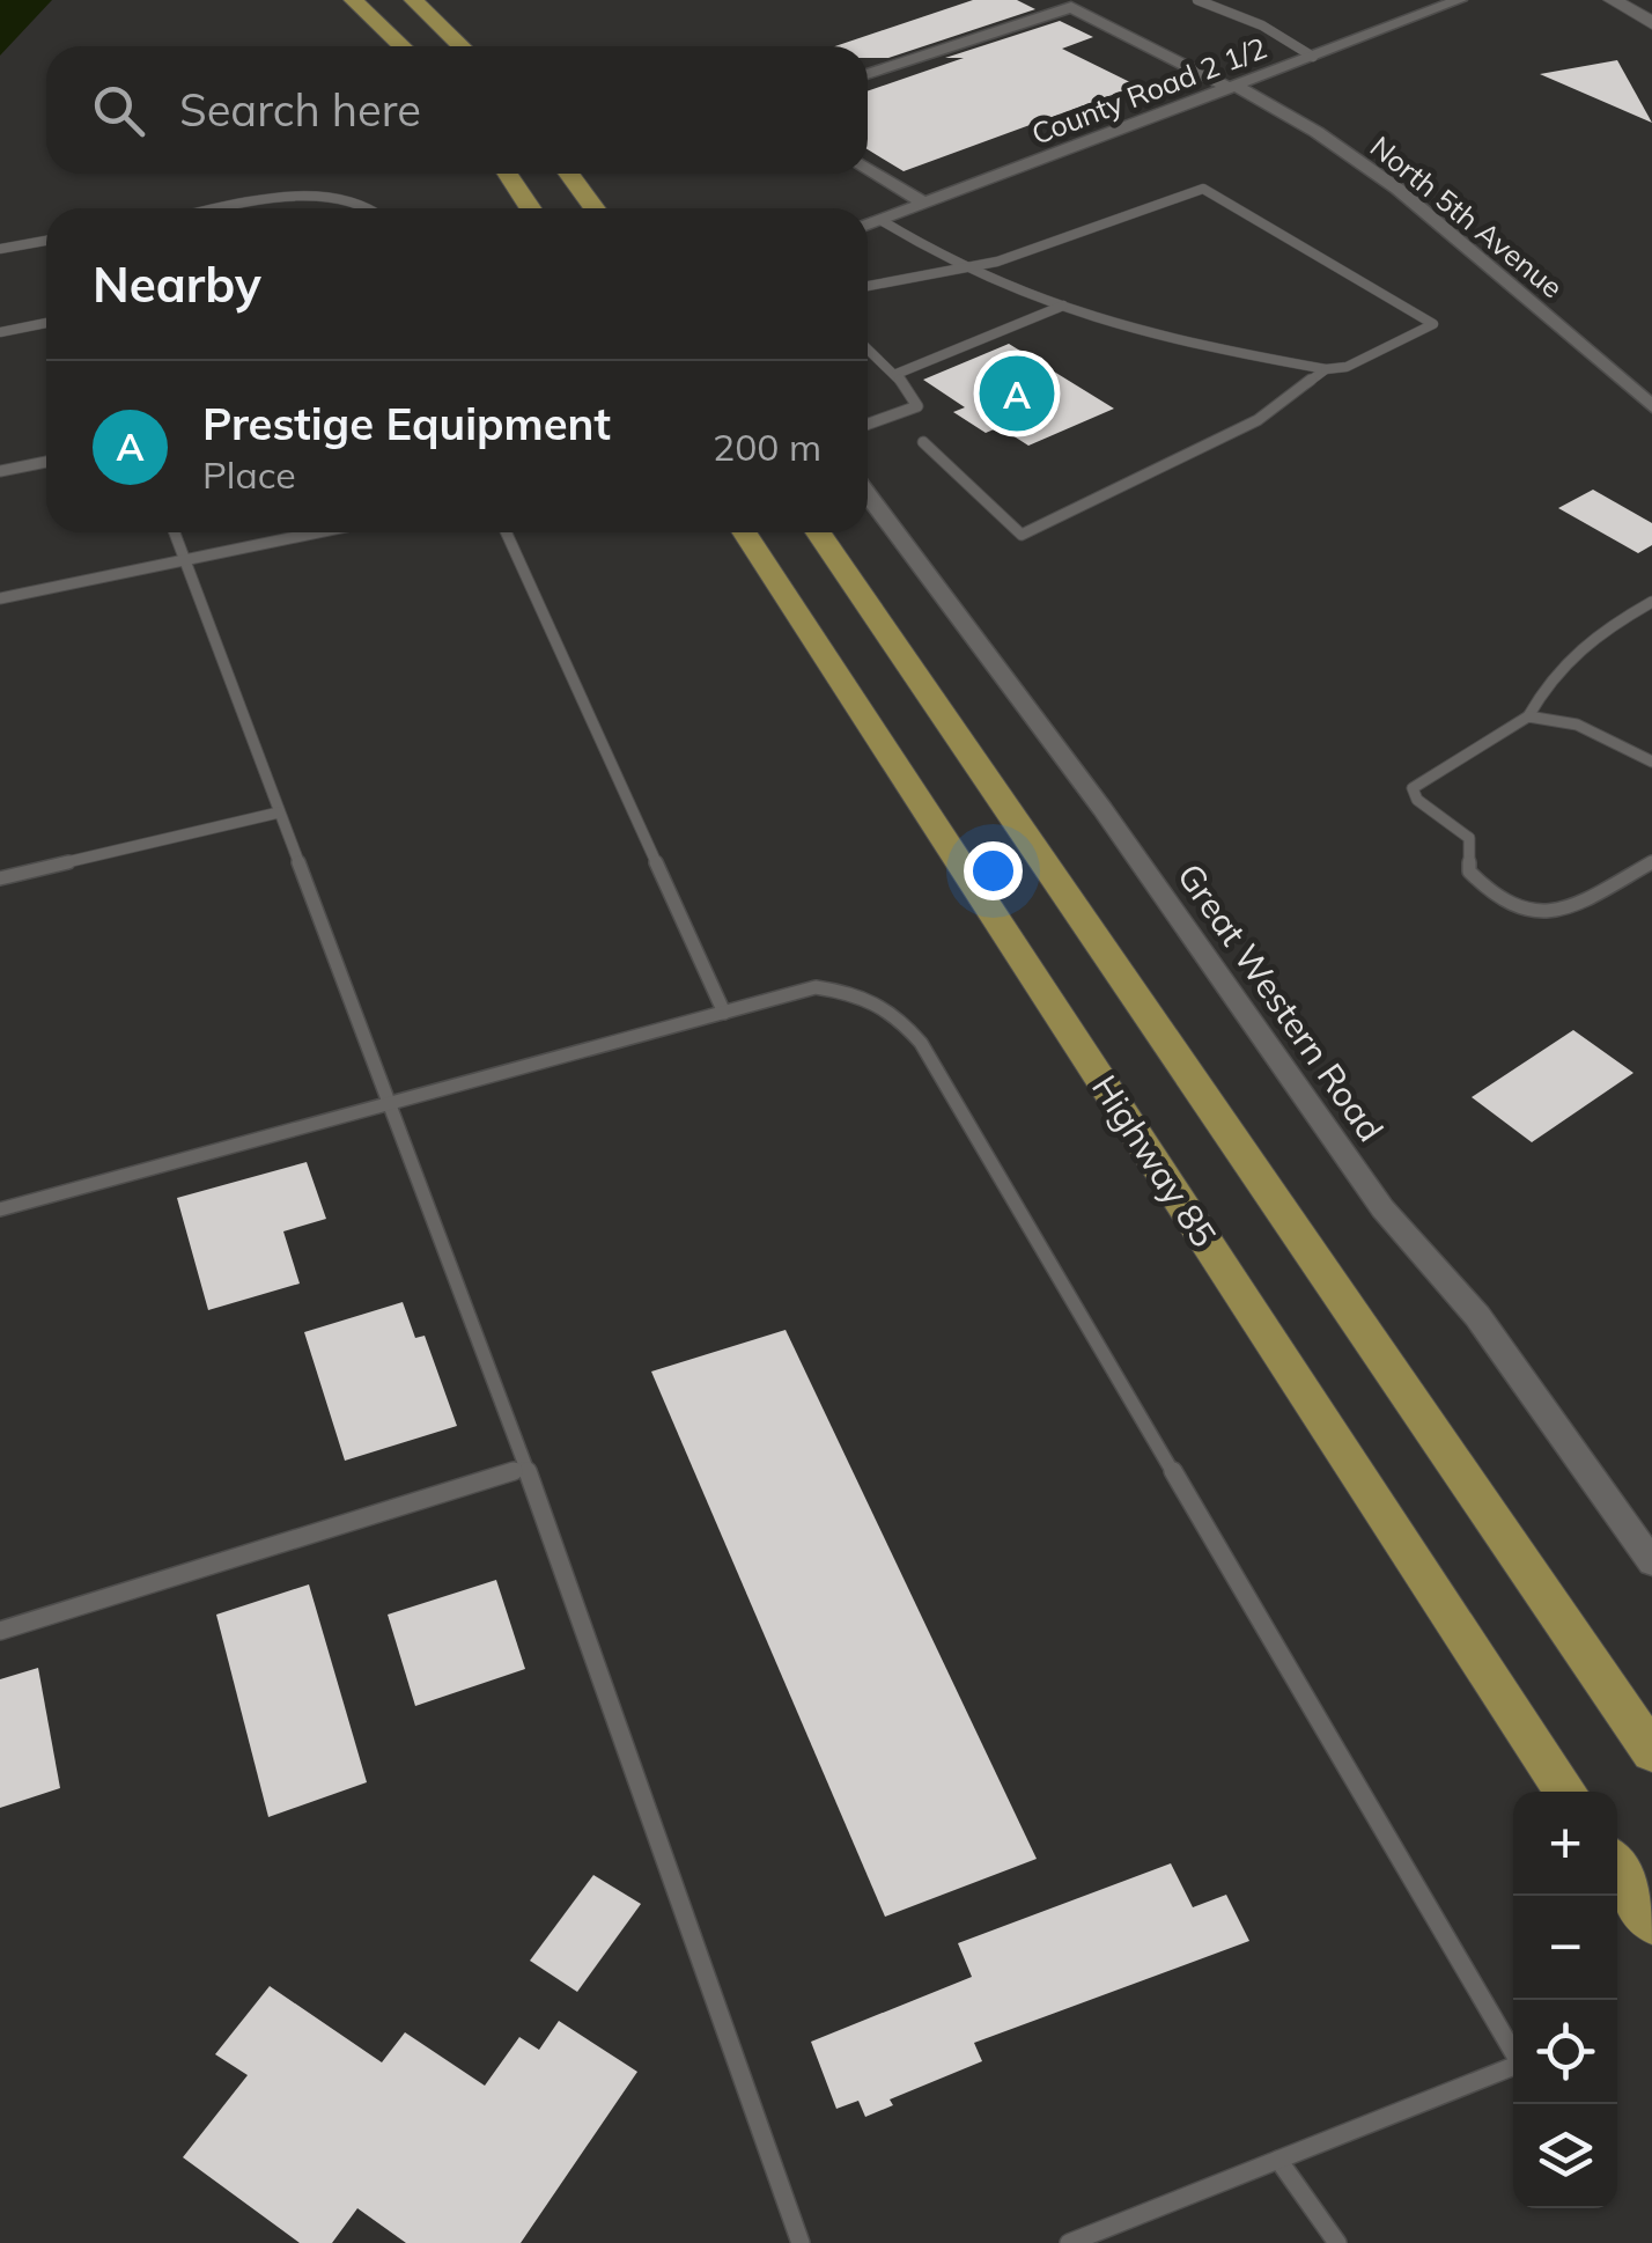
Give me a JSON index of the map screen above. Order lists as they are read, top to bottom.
{
  "streets": {
    "highway": ["Highway 85"],
    "street": ["County Road 2 1/2", "North 5th Avenue", "Great Western Road"]
  },
  "crossings": [
    ["County Road 2 1/2", "North 5th Avenue"]
  ],
  "page": {
    "search": "Search here",
    "heading": "Nearby",
    "pins": "A",
    "list": [
      {
        "mark": "A",
        "name": "Prestige Equipment",
        "note": "Place",
        "value": "200 m"
      }
    ],
    "map_buttons": ["+", "−"]
  }
}
